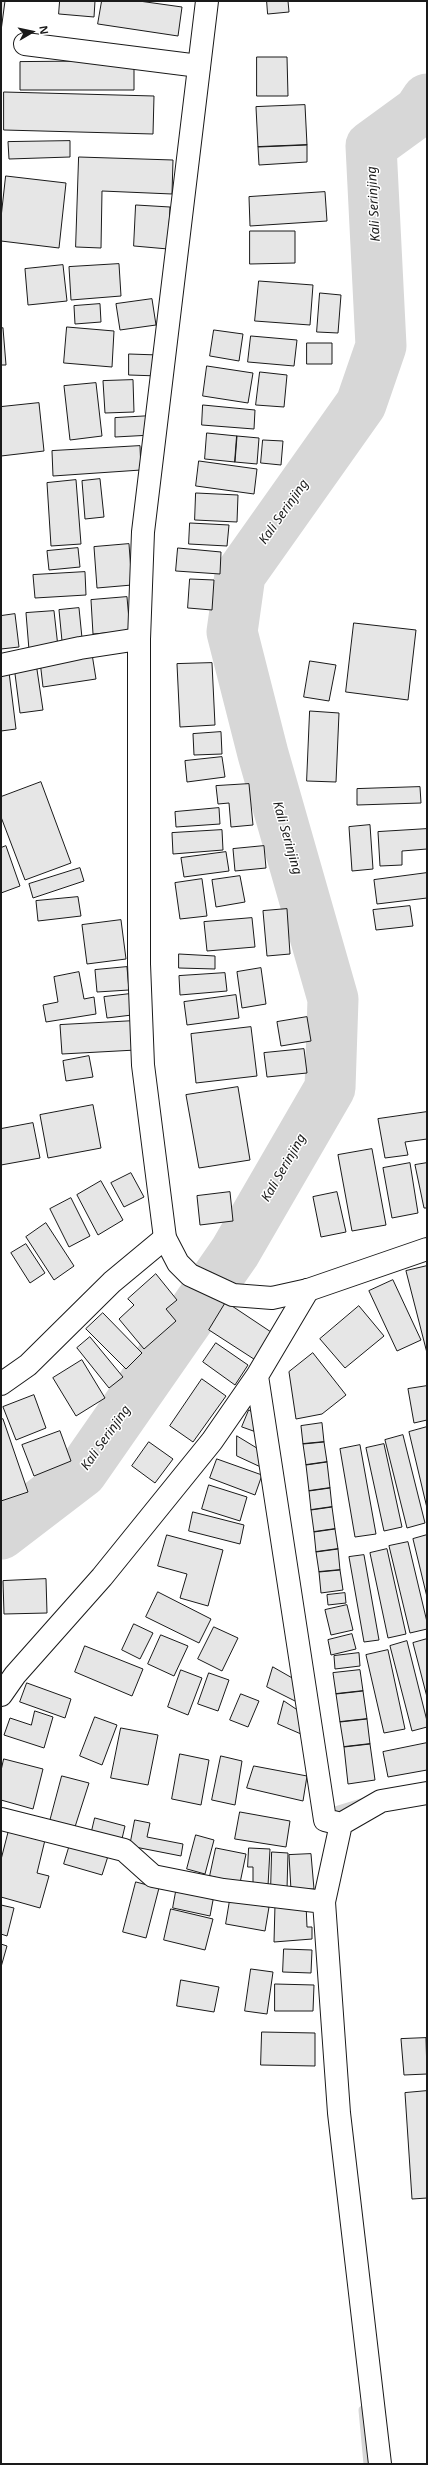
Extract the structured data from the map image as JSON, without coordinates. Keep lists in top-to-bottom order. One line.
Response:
{"water":["Kali Serinjing"],"north":"right"}
